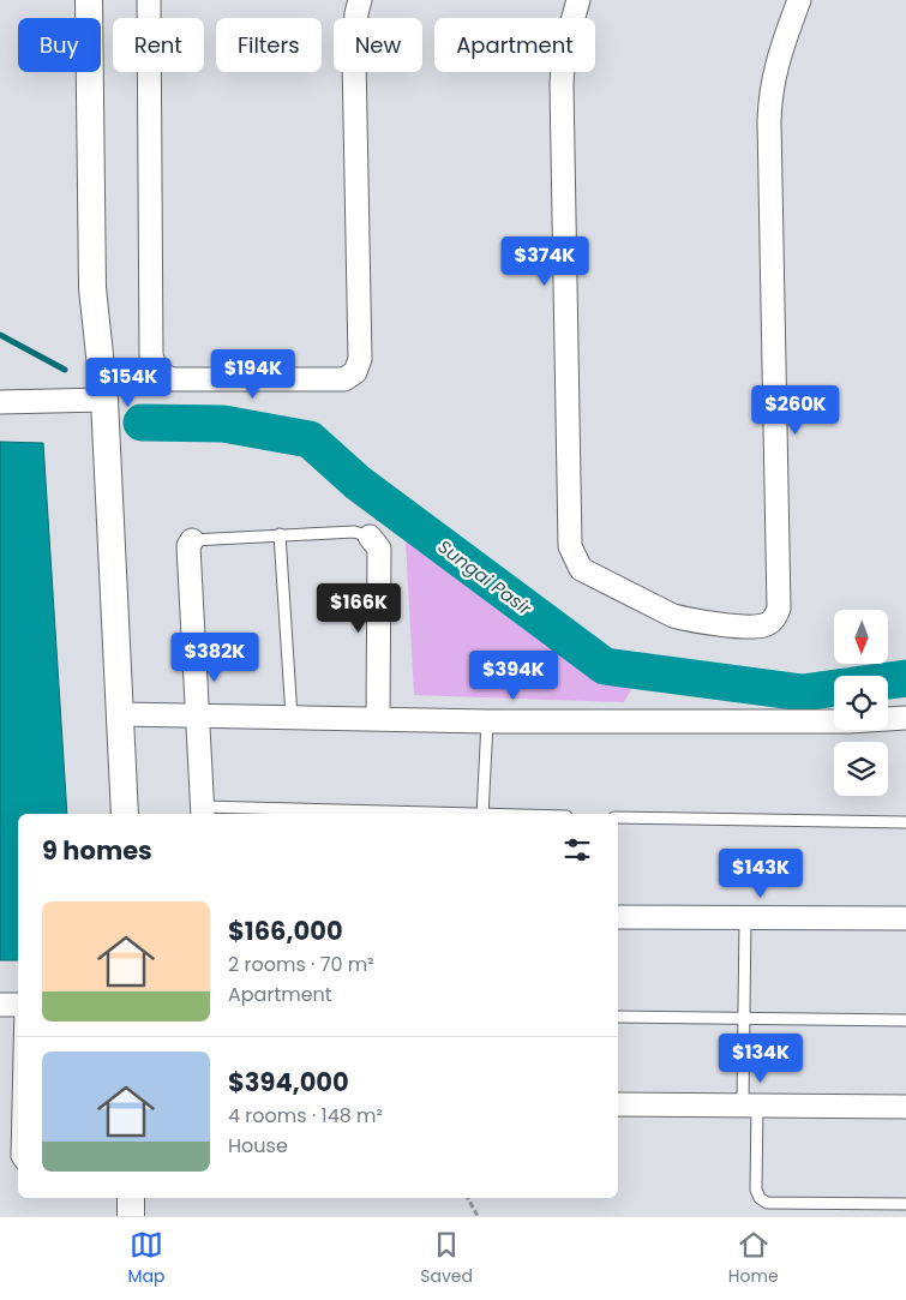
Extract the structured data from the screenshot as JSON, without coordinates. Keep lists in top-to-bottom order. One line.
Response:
{"water":["Sungai Pasir"],"north":"bottom","page":{"chip":["Buy","Rent","Filters","New","Apartment"],"price":["$374K","$194K","$154K","$260K","$166K","$382K","$394K","$143K","$134K"],"heading":"9 homes","list":[{"name":"$166,000","note":"2 rooms · 70 m² · Apartment"},{"name":"$394,000","note":"4 rooms · 148 m² · House"}],"tabs":["Map","Saved","Home"]}}
